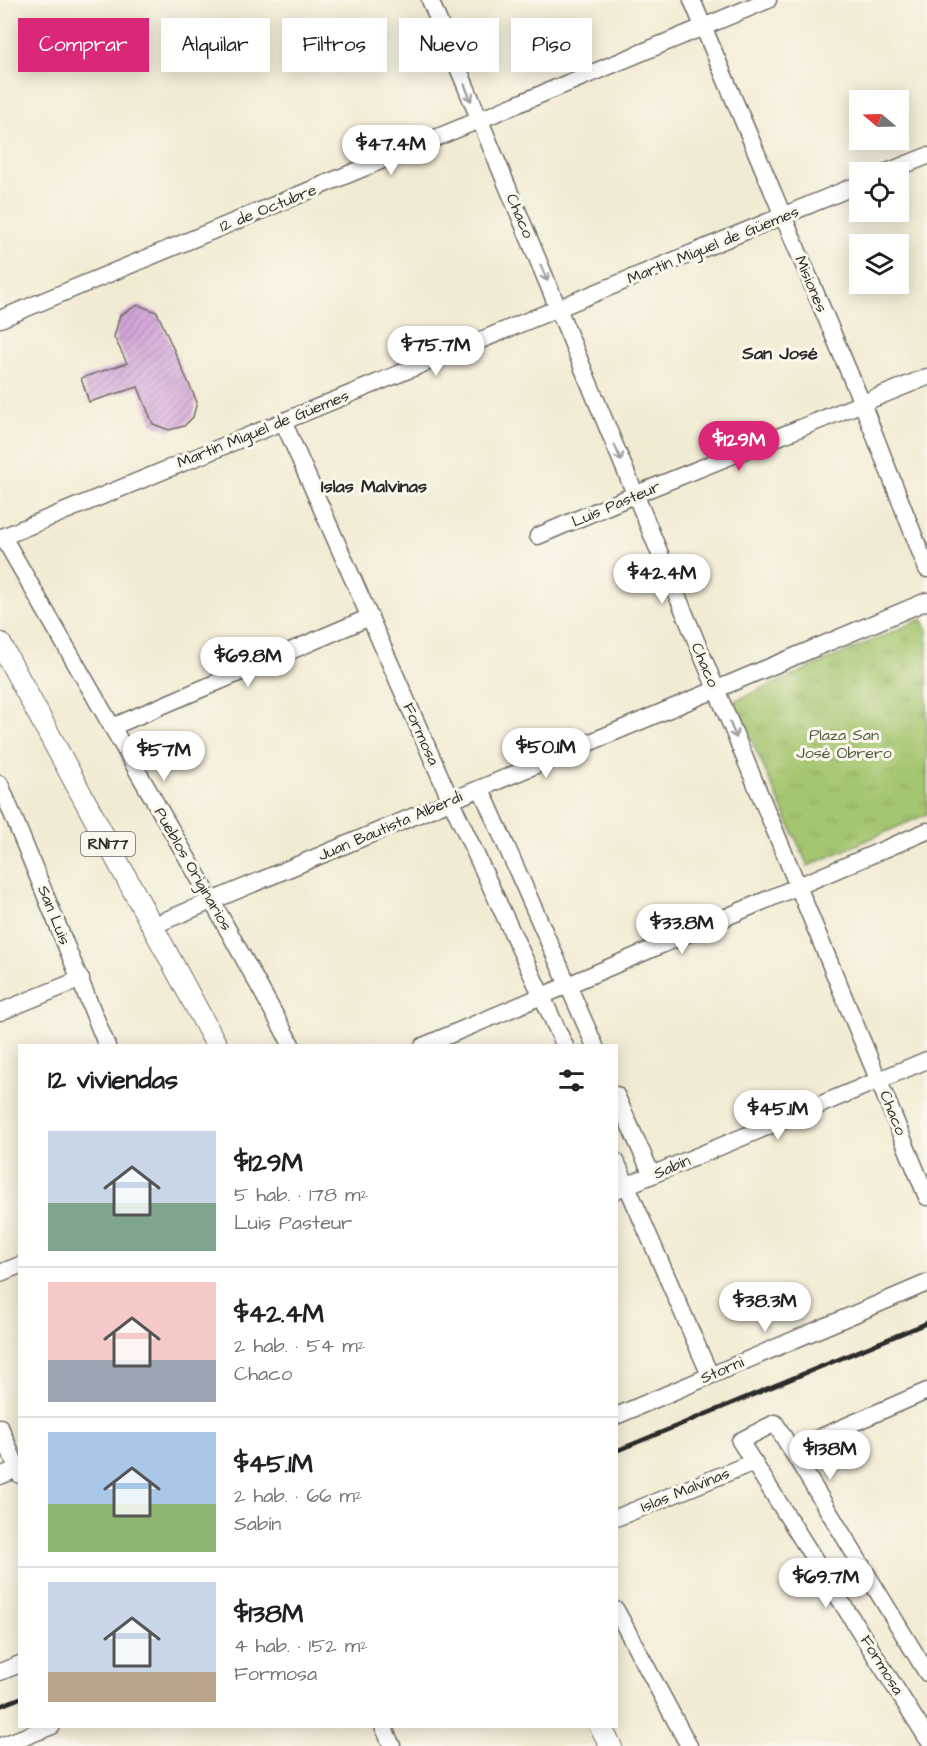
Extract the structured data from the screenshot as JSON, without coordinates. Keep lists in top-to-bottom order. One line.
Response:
{"streets":{"main road":["RN177"],"street":["12 de Octubre","Chaco","Martín Miguel de Güemes","Misiones","Luis Pasteur","Formosa","Juan Bautista Alberdi","Pueblos Originarios","San Luis","Sabín","Storni","Islas Malvinas"]},"crossings":[["12 de Octubre","Chaco"],["12 de Octubre","Misiones"],["Chaco","Martín Miguel de Güemes"],["Chaco","Luis Pasteur"],["Chaco","Juan Bautista Alberdi"],["Chaco","Sabín"],["Martín Miguel de Güemes","Misiones"],["Martín Miguel de Güemes","Formosa"],["Martín Miguel de Güemes","Pueblos Originarios"],["Misiones","Luis Pasteur"],["Formosa","Juan Bautista Alberdi"],["Formosa","Islas Malvinas"],["Juan Bautista Alberdi","RN177"],["Juan Bautista Alberdi","Pueblos Originarios"]],"one_way":["Chaco"],"districts":["San José","Islas Malvinas"],"parks":["Plaza San José Obrero"],"north":"left","page":{"chip":["Comprar","Alquilar","Filtros","Nuevo","Piso"],"price":["$47.4M","$75.7M","$129M","$42.4M","$69.8M","$50.1M","$57M","$33.8M","$45.1M","$38.3M","$138M","$69.7M"],"heading":"12 viviendas","list":[{"name":"$129M","note":"5 hab. · 178 m² · Luis Pasteur"},{"name":"$42.4M","note":"2 hab. · 54 m² · Chaco"},{"name":"$45.1M","note":"2 hab. · 66 m² · Sabín"},{"name":"$138M","note":"4 hab. · 152 m² · Formosa"}]}}
